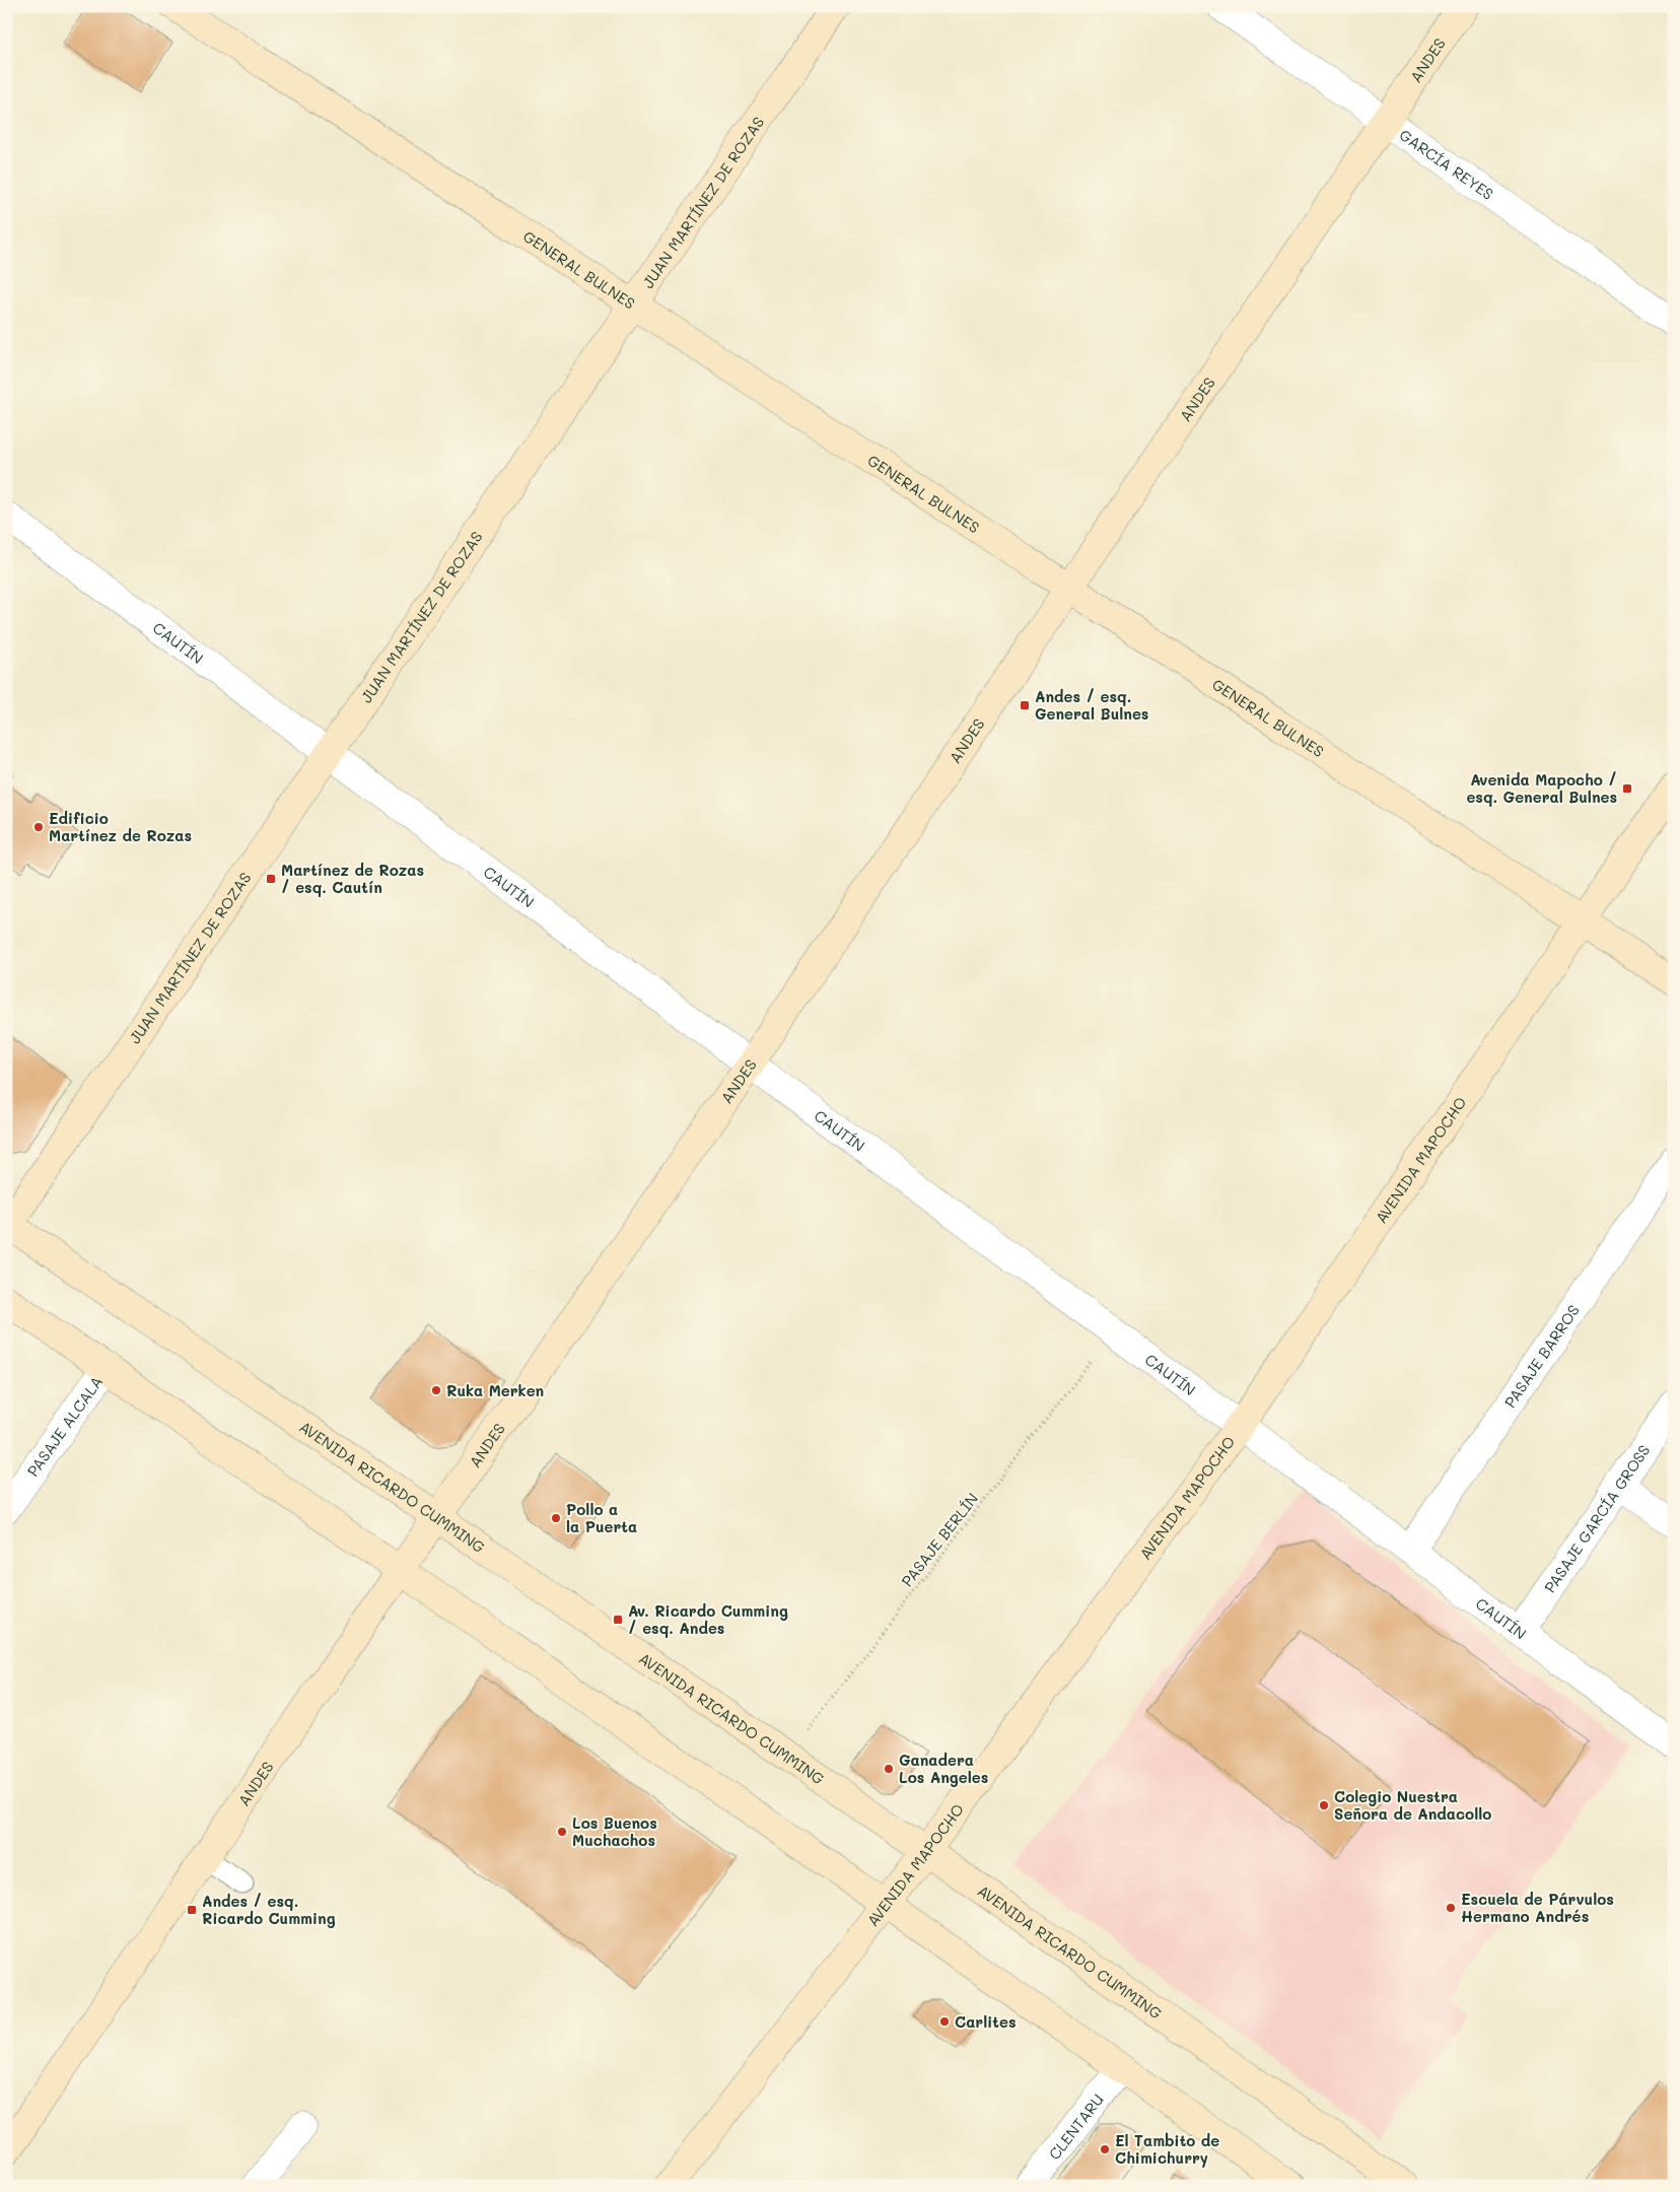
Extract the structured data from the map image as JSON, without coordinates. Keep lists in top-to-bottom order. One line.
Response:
{"streets":{"street":["ANDES","GARCÍA REYES","JUAN MARTÍNEZ DE ROZAS","GENERAL BULNES","CAUTÍN","AVENIDA MAPOCHO","PASAJE BARROS","PASAJE ALCALA","AVENIDA RICARDO CUMMING","PASAJE GARCÍA GROSS","CLENTARU"],"path":["PASAJE BERLÍN"]},"crossings":[["ANDES","GARCÍA REYES"],["ANDES","GENERAL BULNES"],["ANDES","CAUTÍN"],["ANDES","AVENIDA RICARDO CUMMING"],["JUAN MARTÍNEZ DE ROZAS","GENERAL BULNES"],["JUAN MARTÍNEZ DE ROZAS","CAUTÍN"],["JUAN MARTÍNEZ DE ROZAS","AVENIDA RICARDO CUMMING"],["GENERAL BULNES","AVENIDA MAPOCHO"],["CAUTÍN","AVENIDA MAPOCHO"],["CAUTÍN","PASAJE BARROS"],["CAUTÍN","PASAJE GARCÍA GROSS"],["AVENIDA MAPOCHO","AVENIDA RICARDO CUMMING"]],"places":{"transit":["Andes / esq. General Bulnes","Avenida Mapocho / esq. General Bulnes","Martínez de Rozas / esq. Cautín","Av. Ricardo Cumming / esq. Andes","Andes / esq. Ricardo Cumming"],"other":["Edificio Martínez de Rozas","Ruka Merken","Pollo a la Puerta","Ganadera Los Angeles","Colegio Nuestra Señora de Andacollo","Los Buenos Muchachos","Escuela de Párvulos Hermano Andrés","Carlites","El Tambito de Chimichurry"]}}
